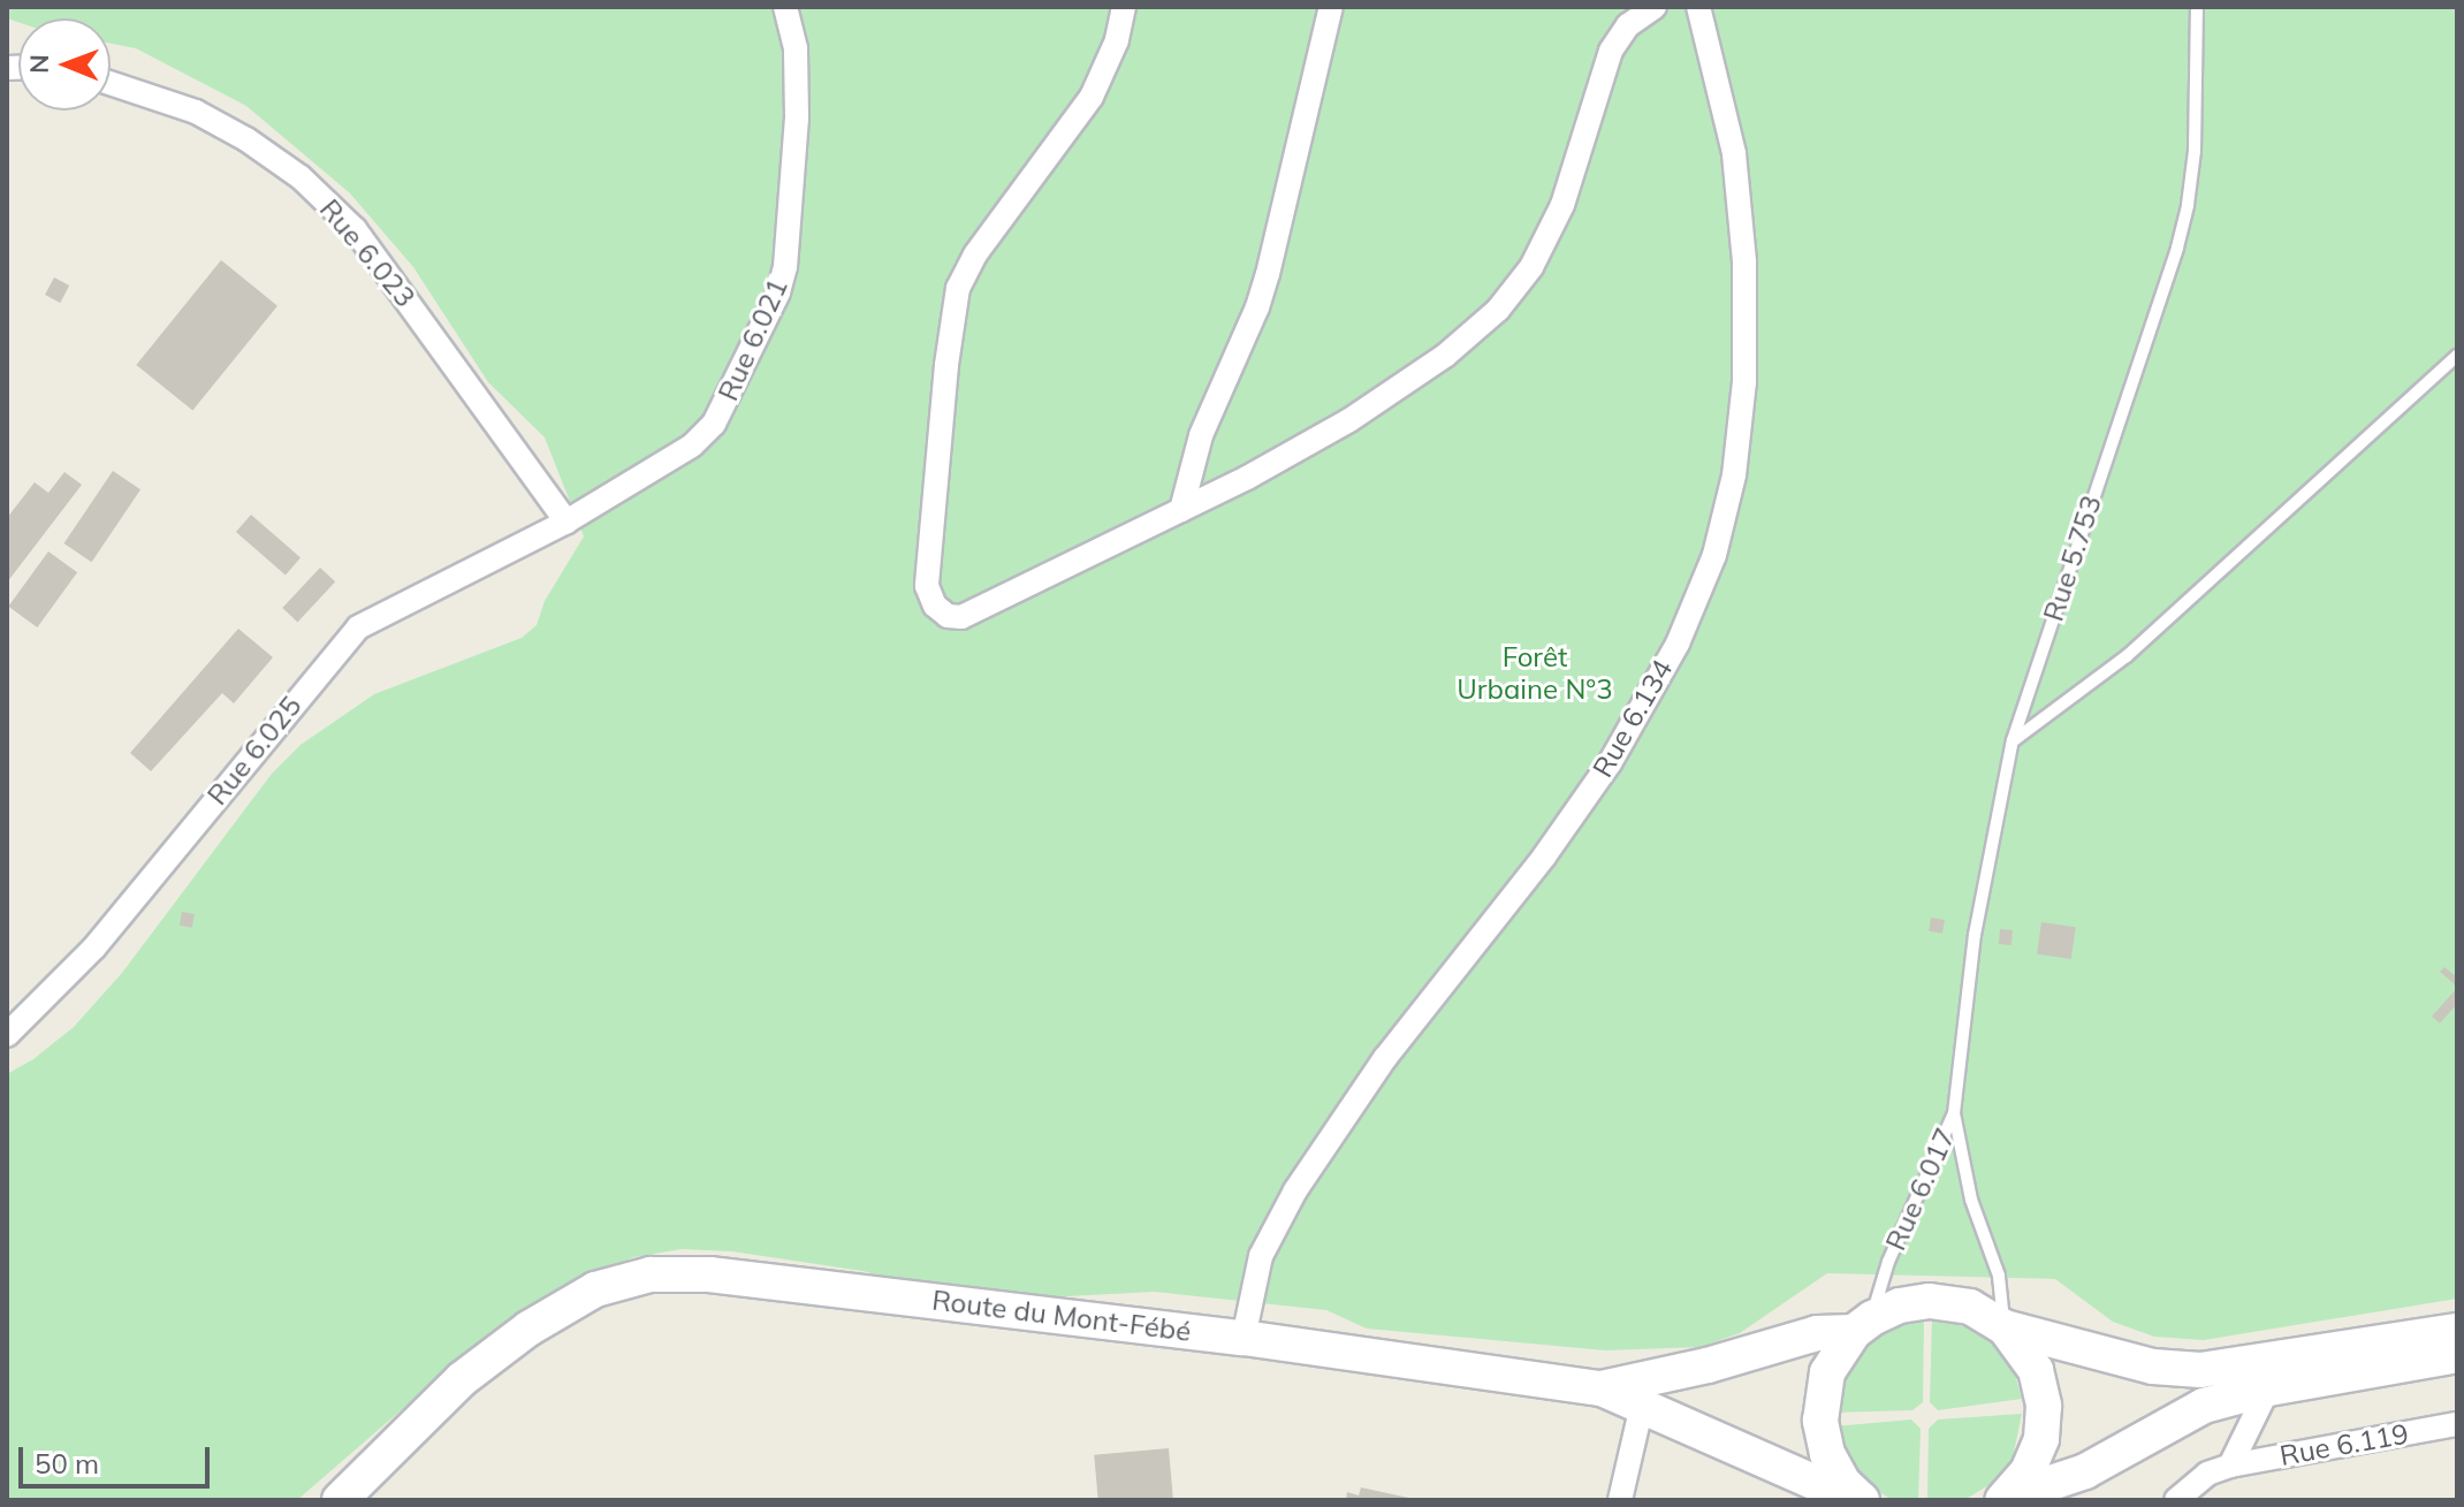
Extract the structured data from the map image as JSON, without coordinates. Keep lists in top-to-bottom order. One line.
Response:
{"streets":{"street":["Rue 6.023","Rue 6.021","Rue 6.134","Rue 6.025","Rue 6.017","Route du Mont-Fébé","Rue 6.119"],"lane":["Rue 5.753"]},"crossings":[["Rue 6.023","Rue 6.021"],["Rue 6.023","Rue 6.025"],["Rue 6.021","Rue 6.025"],["Rue 5.753","Rue 6.017"],["Rue 6.134","Route du Mont-Fébé"],["Rue 6.017","Route du Mont-Fébé"]],"parks":["Forêt Urbaine N°3"],"scale_bar":"50 m","north":"left"}
